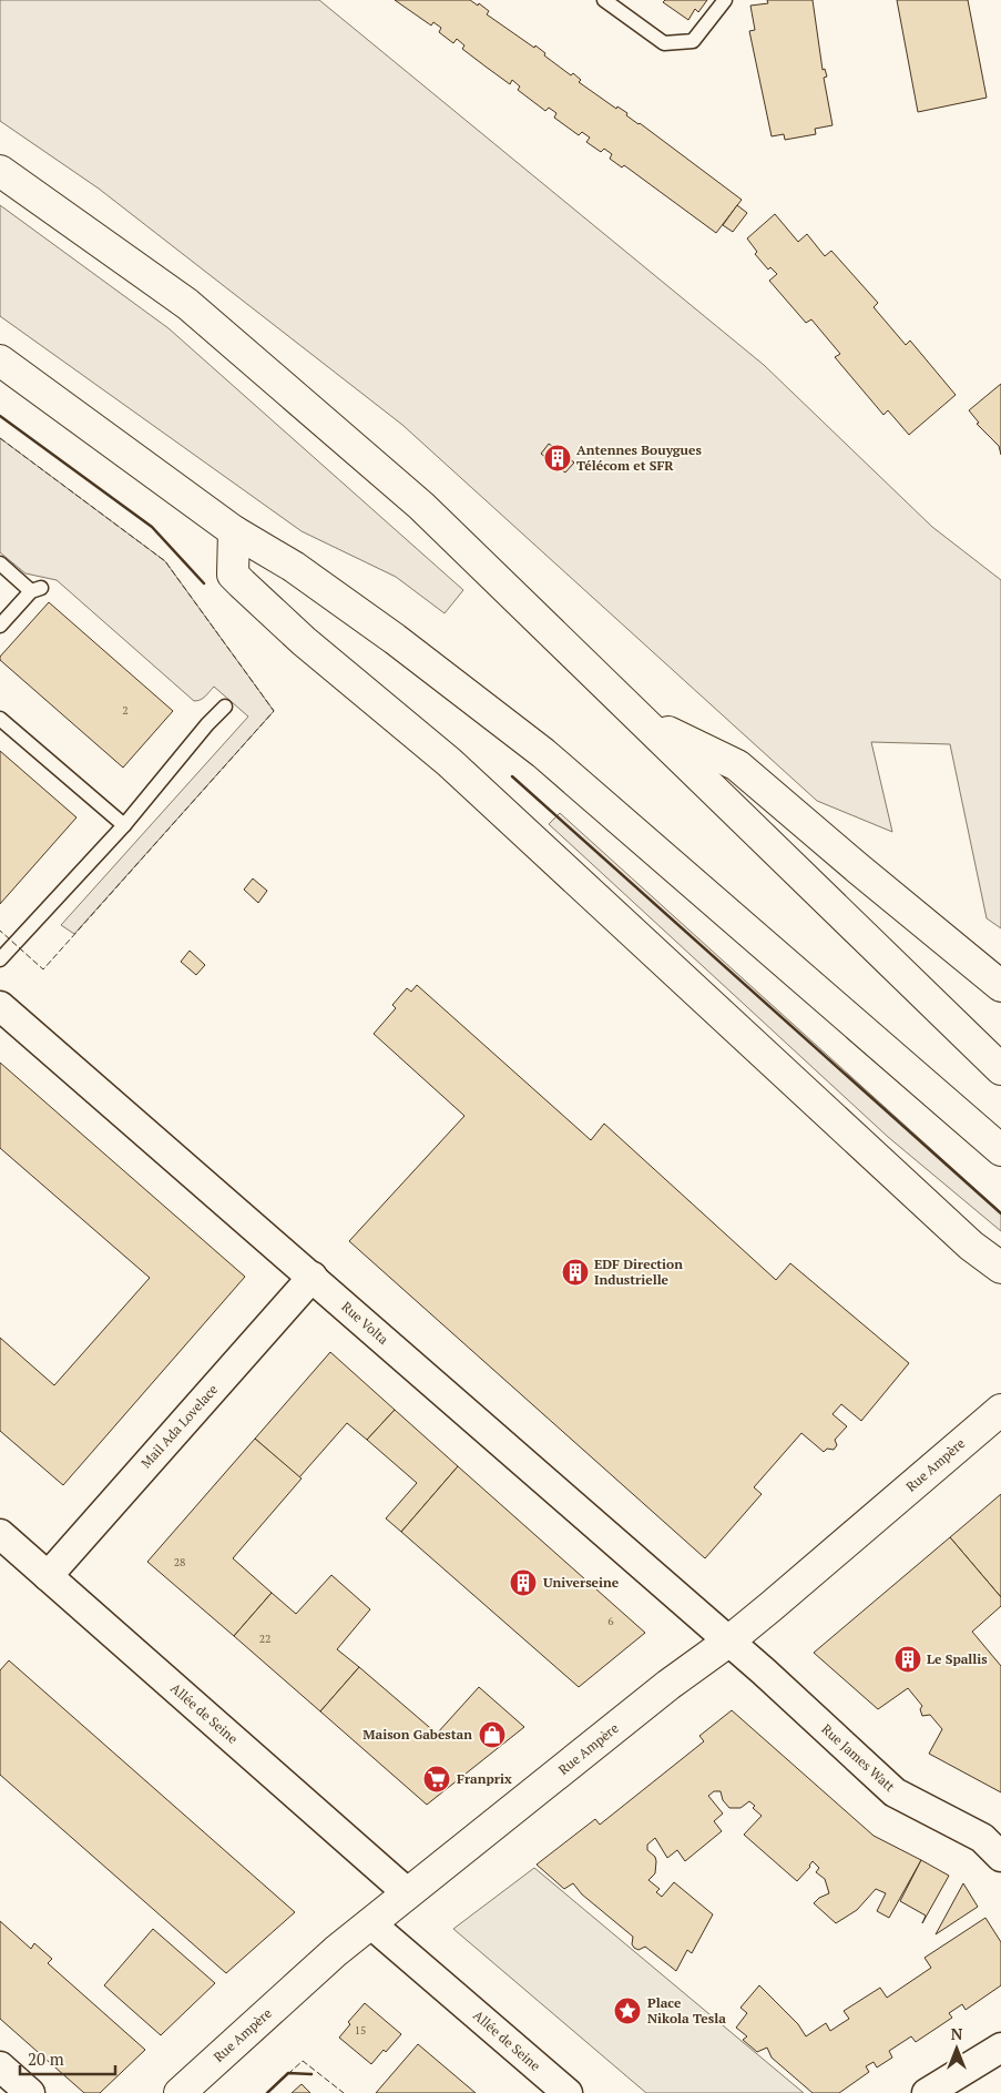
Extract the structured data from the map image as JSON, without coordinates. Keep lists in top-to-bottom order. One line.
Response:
{"streets":{"main road":["Rue Ampère"],"street":["Rue Volta","Mail Ada Lovelace","Allée de Seine","Rue James Watt"]},"crossings":[["Rue Volta","Mail Ada Lovelace"],["Rue Volta","Rue Ampère"],["Rue Volta","Rue James Watt"],["Mail Ada Lovelace","Allée de Seine"],["Rue Ampère","Allée de Seine"],["Rue Ampère","Rue James Watt"]],"places":{"building":["Antennes Bouygues Télécom et SFR","EDF Direction Industrielle","Universeine","Le Spallis"],"shop":["Maison Gabestan"],"supermarket":["Franprix"],"place":["Place Nikola Tesla"]},"house_numbers":["2","28","6","22","15"],"scale_bar":"20 m","north":"top"}
